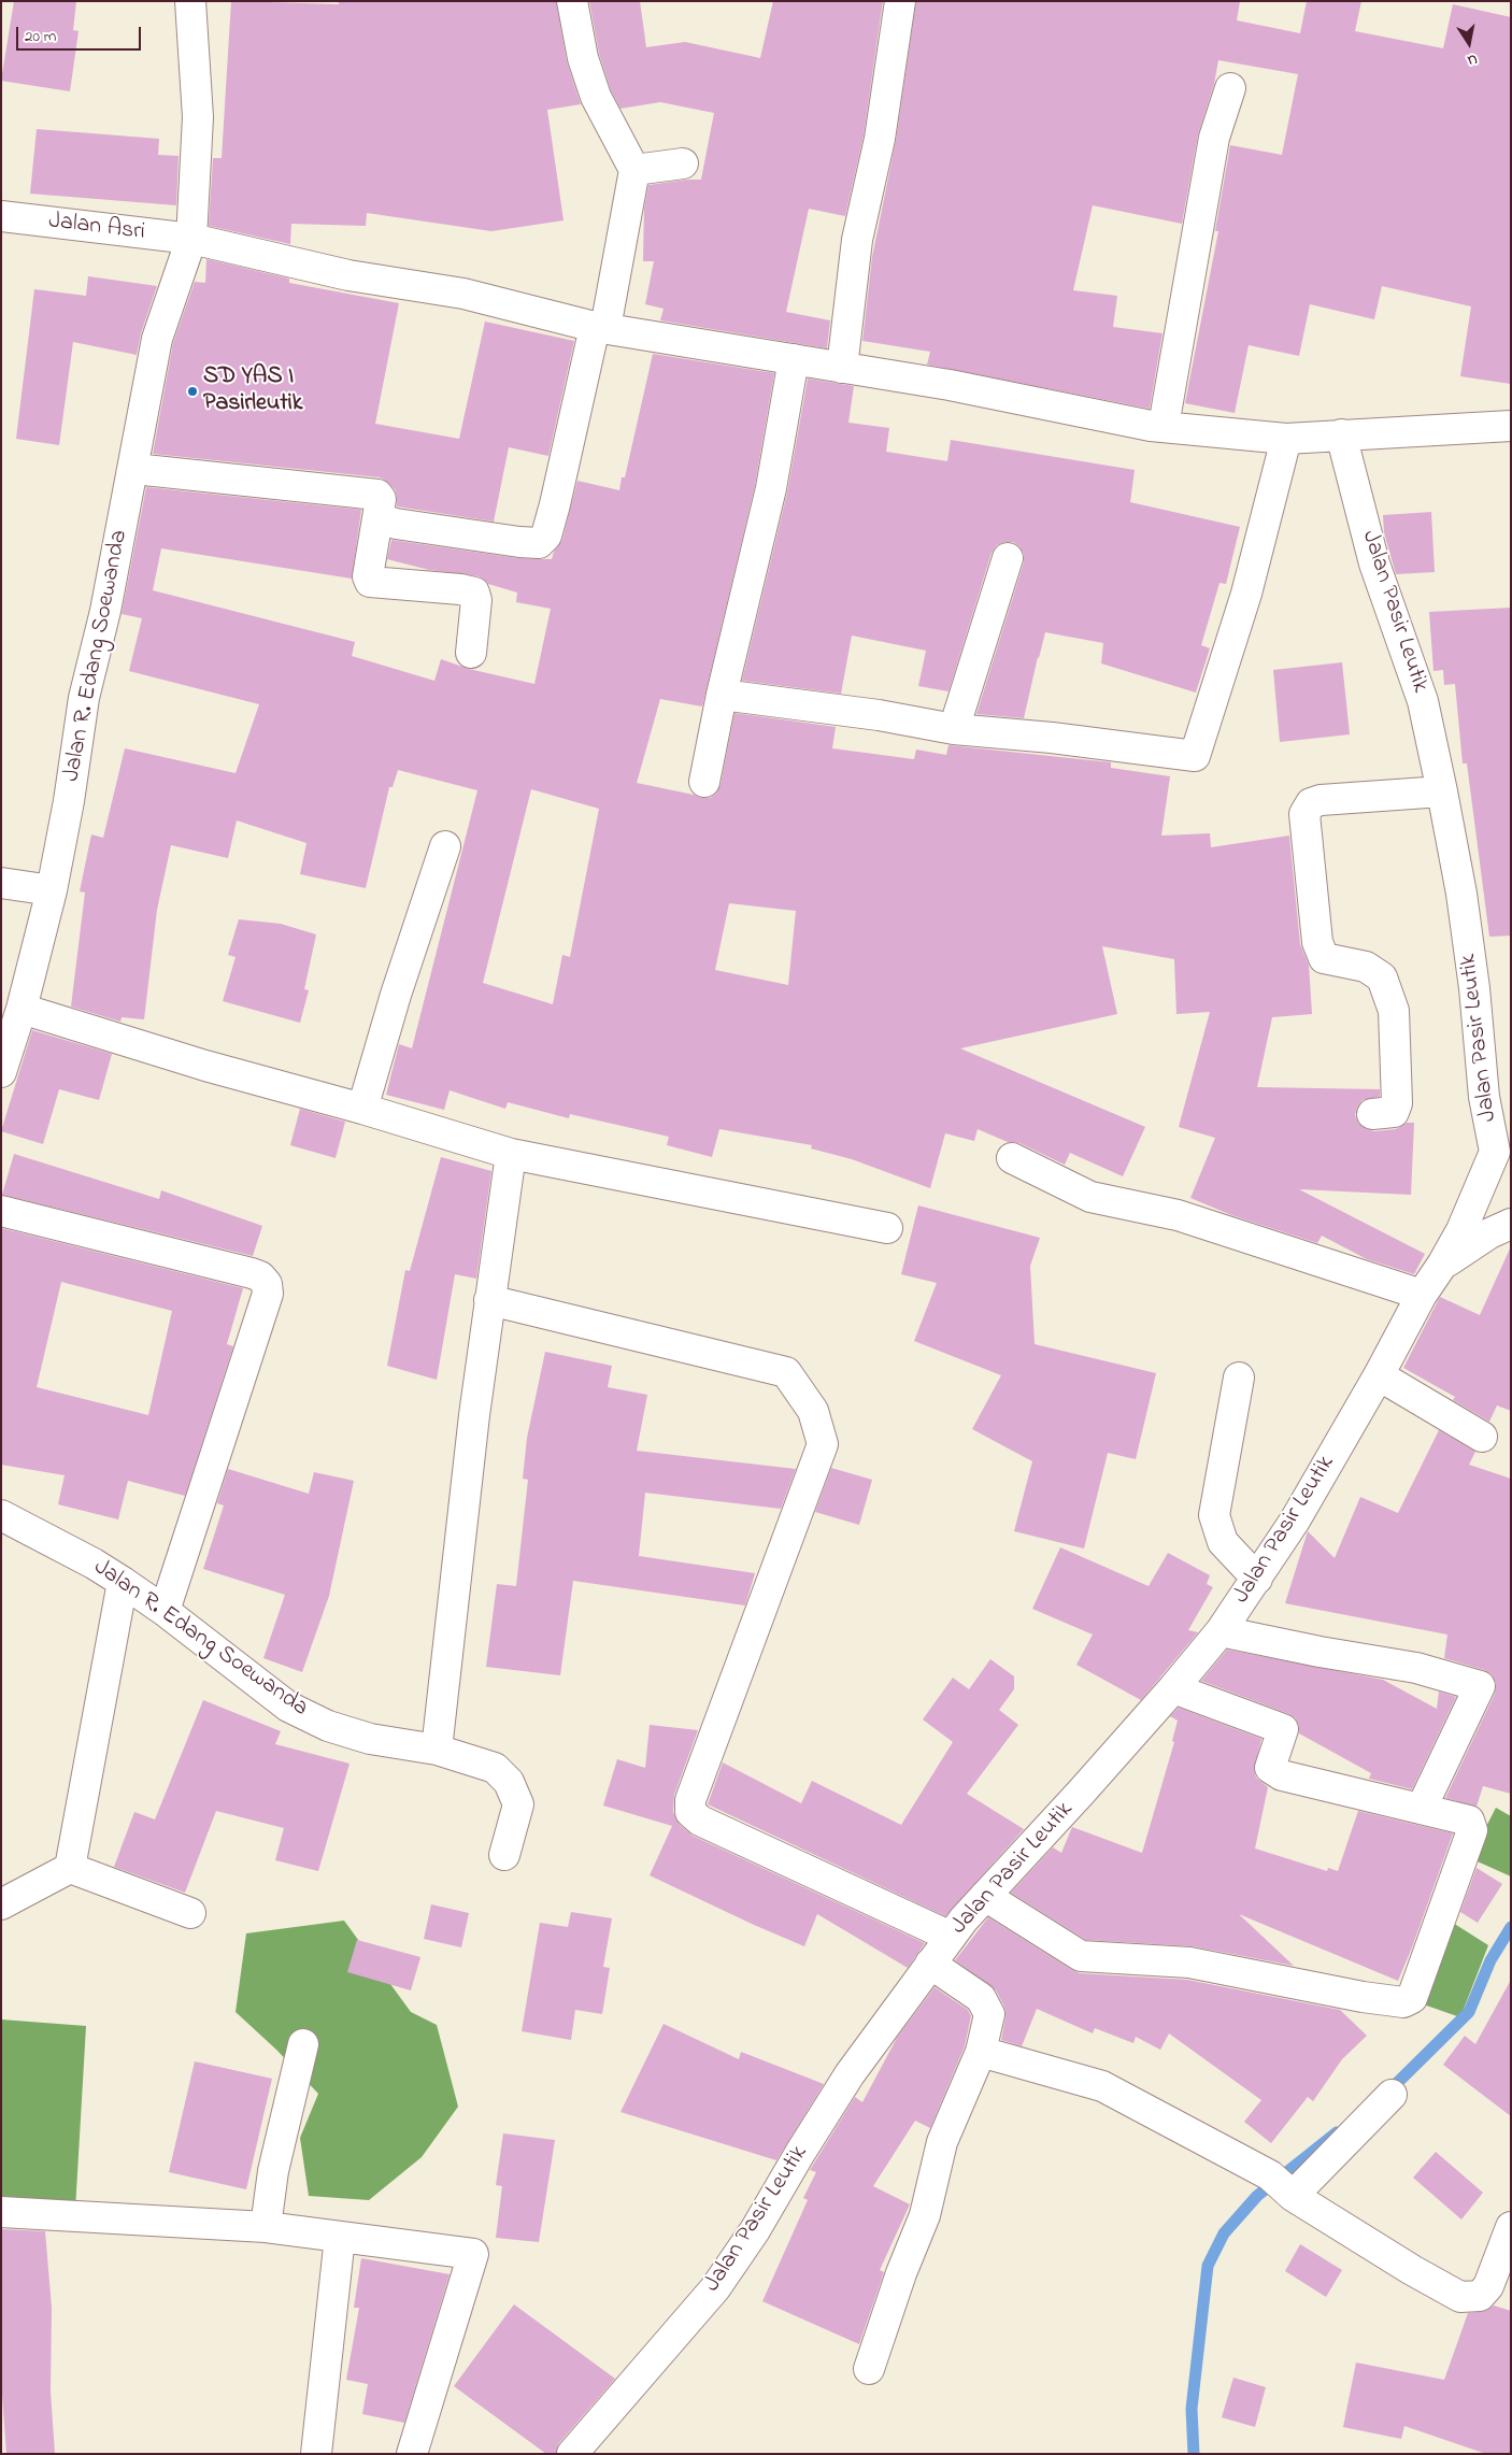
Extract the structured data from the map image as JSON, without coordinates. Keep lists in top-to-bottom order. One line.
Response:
{"streets":{"street":["Jalan Asri","Jalan Pasir Leutik","Jalan R. Edang Soewanda"]},"crossings":[["Jalan Asri","Jalan Pasir Leutik"],["Jalan Asri","Jalan R. Edang Soewanda"]],"places":["SD YAS I Pasirleutik"],"scale_bar":"20 m","north":"bottom"}
